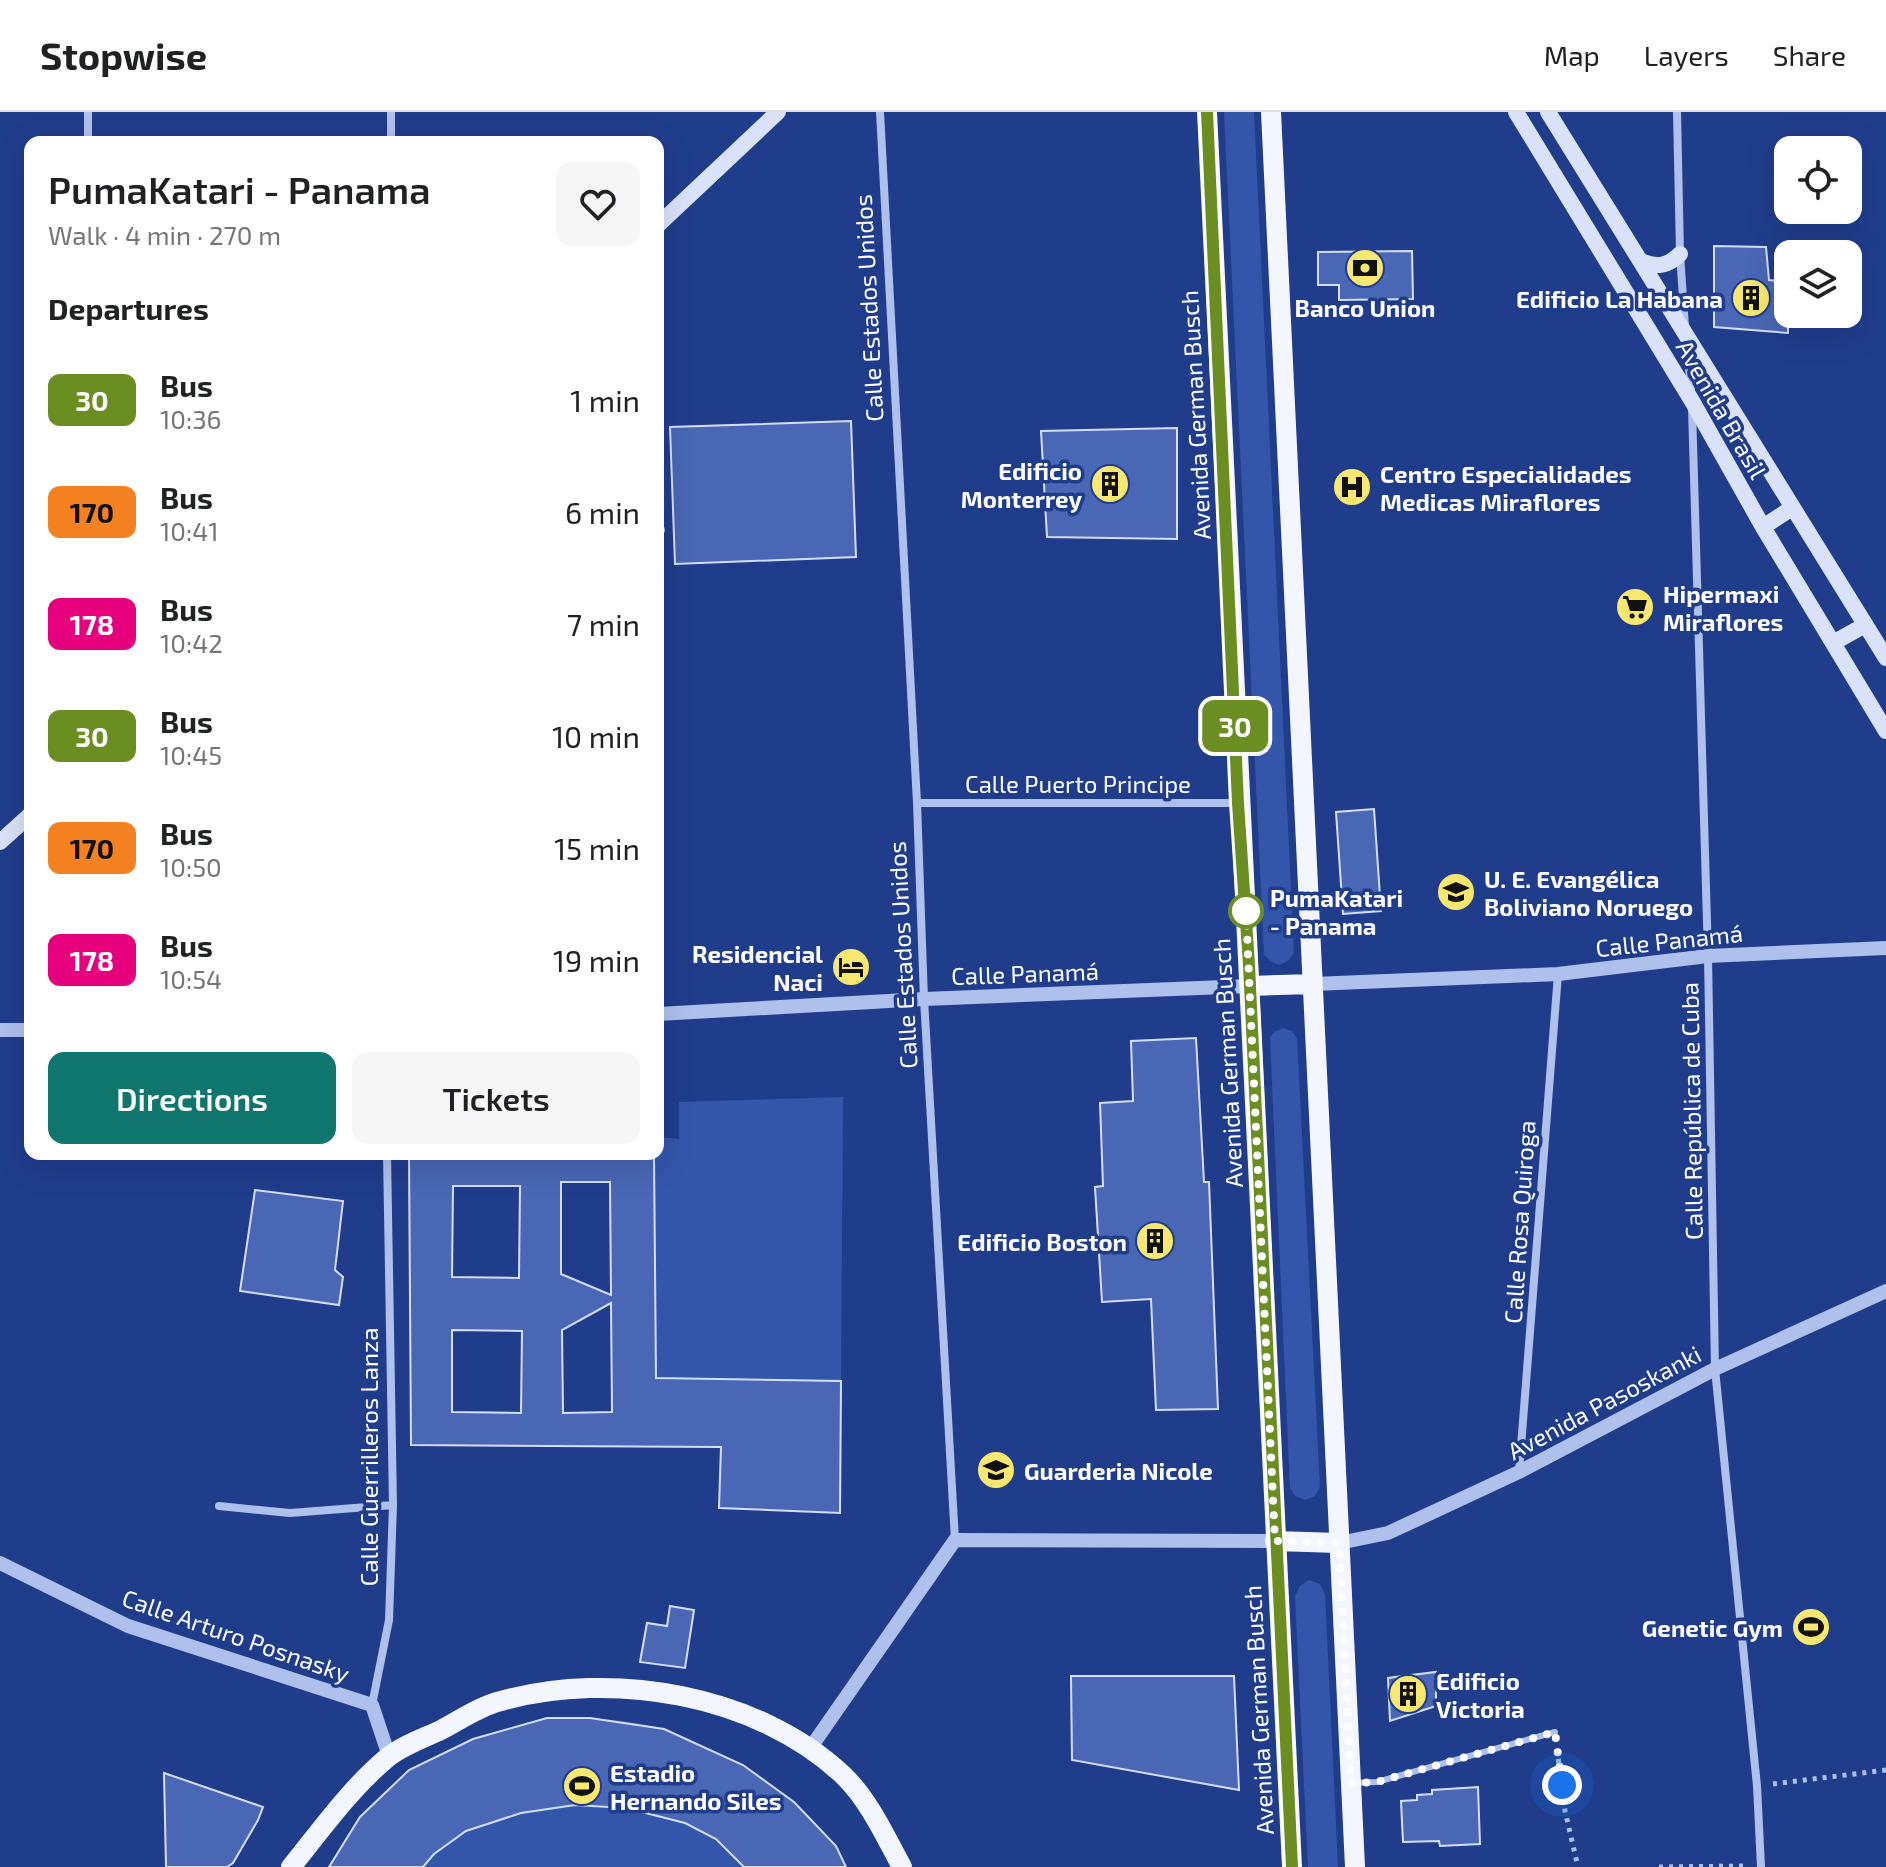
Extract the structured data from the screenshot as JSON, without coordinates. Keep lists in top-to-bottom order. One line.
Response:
{"streets":{"main road":["Avenida Brasil","Avenida German Busch"],"street":["Calle Estados Unidos","Calle Puerto Principe","Calle Panamá","Calle República de Cuba","Calle Rosa Quiroga","Avenida Pasoskanki","Calle Guerrilleros Lanza","Calle Arturo Posnasky"]},"crossings":[["Calle Estados Unidos","Calle Puerto Principe"],["Calle Estados Unidos","Calle Panamá"],["Avenida Brasil","Calle República de Cuba"],["Avenida German Busch","Calle Puerto Principe"],["Avenida German Busch","Calle Panamá"],["Calle Panamá","Calle República de Cuba"],["Calle Panamá","Calle Rosa Quiroga"],["Calle República de Cuba","Avenida Pasoskanki"],["Calle Rosa Quiroga","Avenida Pasoskanki"],["Calle Guerrilleros Lanza","Calle Arturo Posnasky"]],"places":{"bank":["Banco Union"],"building":["Edificio La Habana","Edificio Monterrey","Edificio Boston","Edificio Victoria"],"hospital":["Centro Especialidades Medicas Miraflores"],"supermarket":["Hipermaxi Miraflores"],"school or university":["U. E. Evangélica Boliviano Noruego","Guarderia Nicole"],"other":["PumaKatari - Panama"],"hotel":["Residencial Naci"],"sports":["Genetic Gym","Estadio Hernando Siles"]},"lines":["bus line 30"],"page":{"header":"Stopwise","nav":["Map","Layers","Share"],"on_map":"30","heading":[["PumaKatari - Panama","Walk · 4 min · 270 m"],"Departures"],"list":[{"mark":"30","name":"Bus","note":"10:36","value":"1 min"},{"mark":"170","name":"Bus","note":"10:41","value":"6 min"},{"mark":"178","name":"Bus","note":"10:42","value":"7 min"},{"mark":"30","name":"Bus","note":"10:45","value":"10 min"},{"mark":"170","name":"Bus","note":"10:50","value":"15 min"},{"mark":"178","name":"Bus","note":"10:54","value":"19 min"}],"buttons":["Directions","Tickets"]}}
